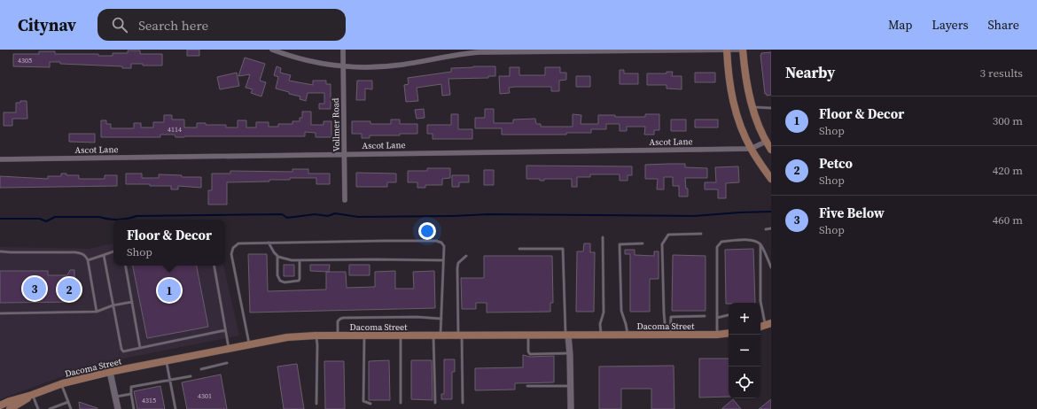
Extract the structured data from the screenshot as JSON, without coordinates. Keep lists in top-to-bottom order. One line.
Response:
{"streets":{"main road":["Dacoma Street"],"street":["Vollmer Road","Ascot Lane"]},"crossings":[["Vollmer Road","Ascot Lane"]],"house_numbers":["4305","4114","4301","4315"],"page":{"header":"Citynav","search":"Search here","nav":["Map","Layers","Share"],"heading":["Nearby","3 results"],"list":[{"mark":"1","name":"Floor & Decor","note":"Shop","value":"300 m"},{"mark":"2","name":"Petco","note":"Shop","value":"420 m"},{"mark":"3","name":"Five Below","note":"Shop","value":"460 m"}],"popup":["Floor & Decor","Shop"],"pins":["3","2","1"],"map_buttons":["+","−"]}}
